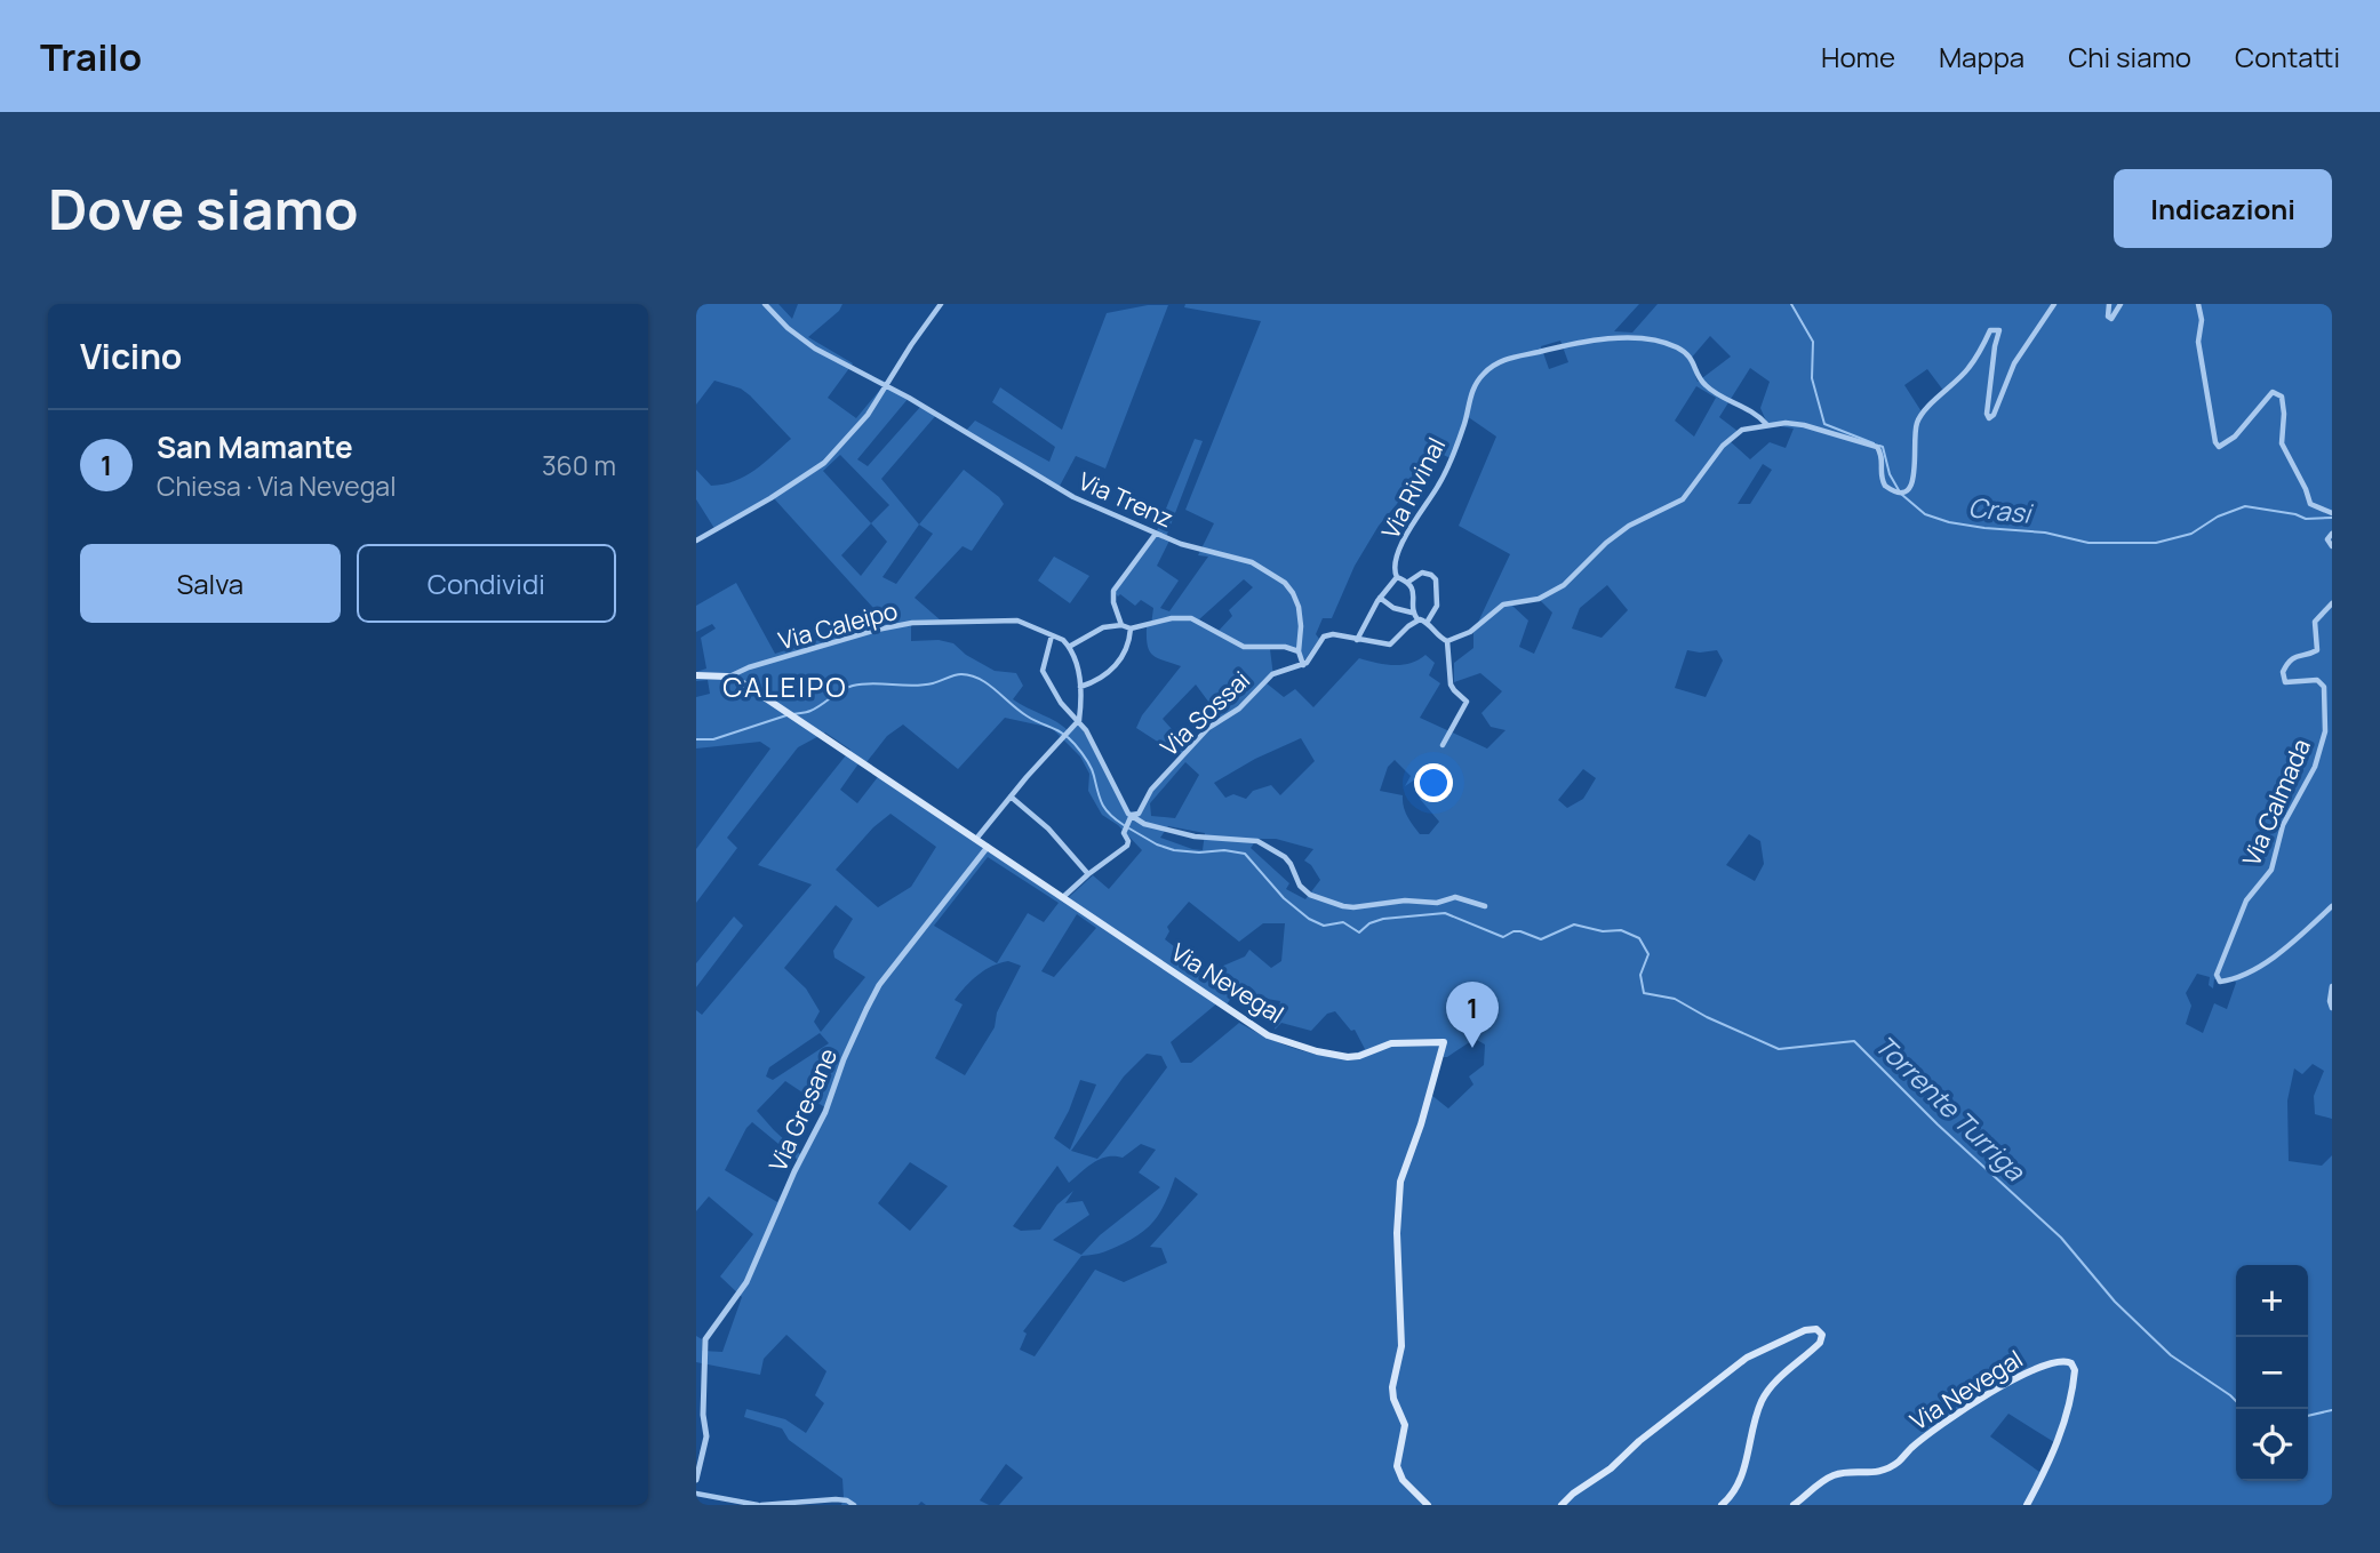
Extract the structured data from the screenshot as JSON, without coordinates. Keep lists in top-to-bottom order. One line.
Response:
{"streets":{"main road":["Via Nevegal"],"street":["Via Rivinal","Via Trenz","Via Caleipo","Via Sossai","Via Calmada","Via Gresane"]},"crossings":[["Via Rivinal","Via Sossai"],["Via Trenz","Via Sossai"],["Via Caleipo","Via Nevegal"],["Via Nevegal","Via Gresane"]],"districts":["CALEIPO"],"water":["Crasi","Torrente Turriga"],"page":{"header":"Trailo","nav":["Home","Mappa","Chi siamo","Contatti"],"buttons":["Indicazioni",["Salva","Condividi"]],"title":"Dove siamo","heading":"Vicino","list":[{"mark":"1","name":"San Mamante","note":"Chiesa · Via Nevegal","value":"360 m"}],"pins":"1","map_buttons":["+","−"]}}
